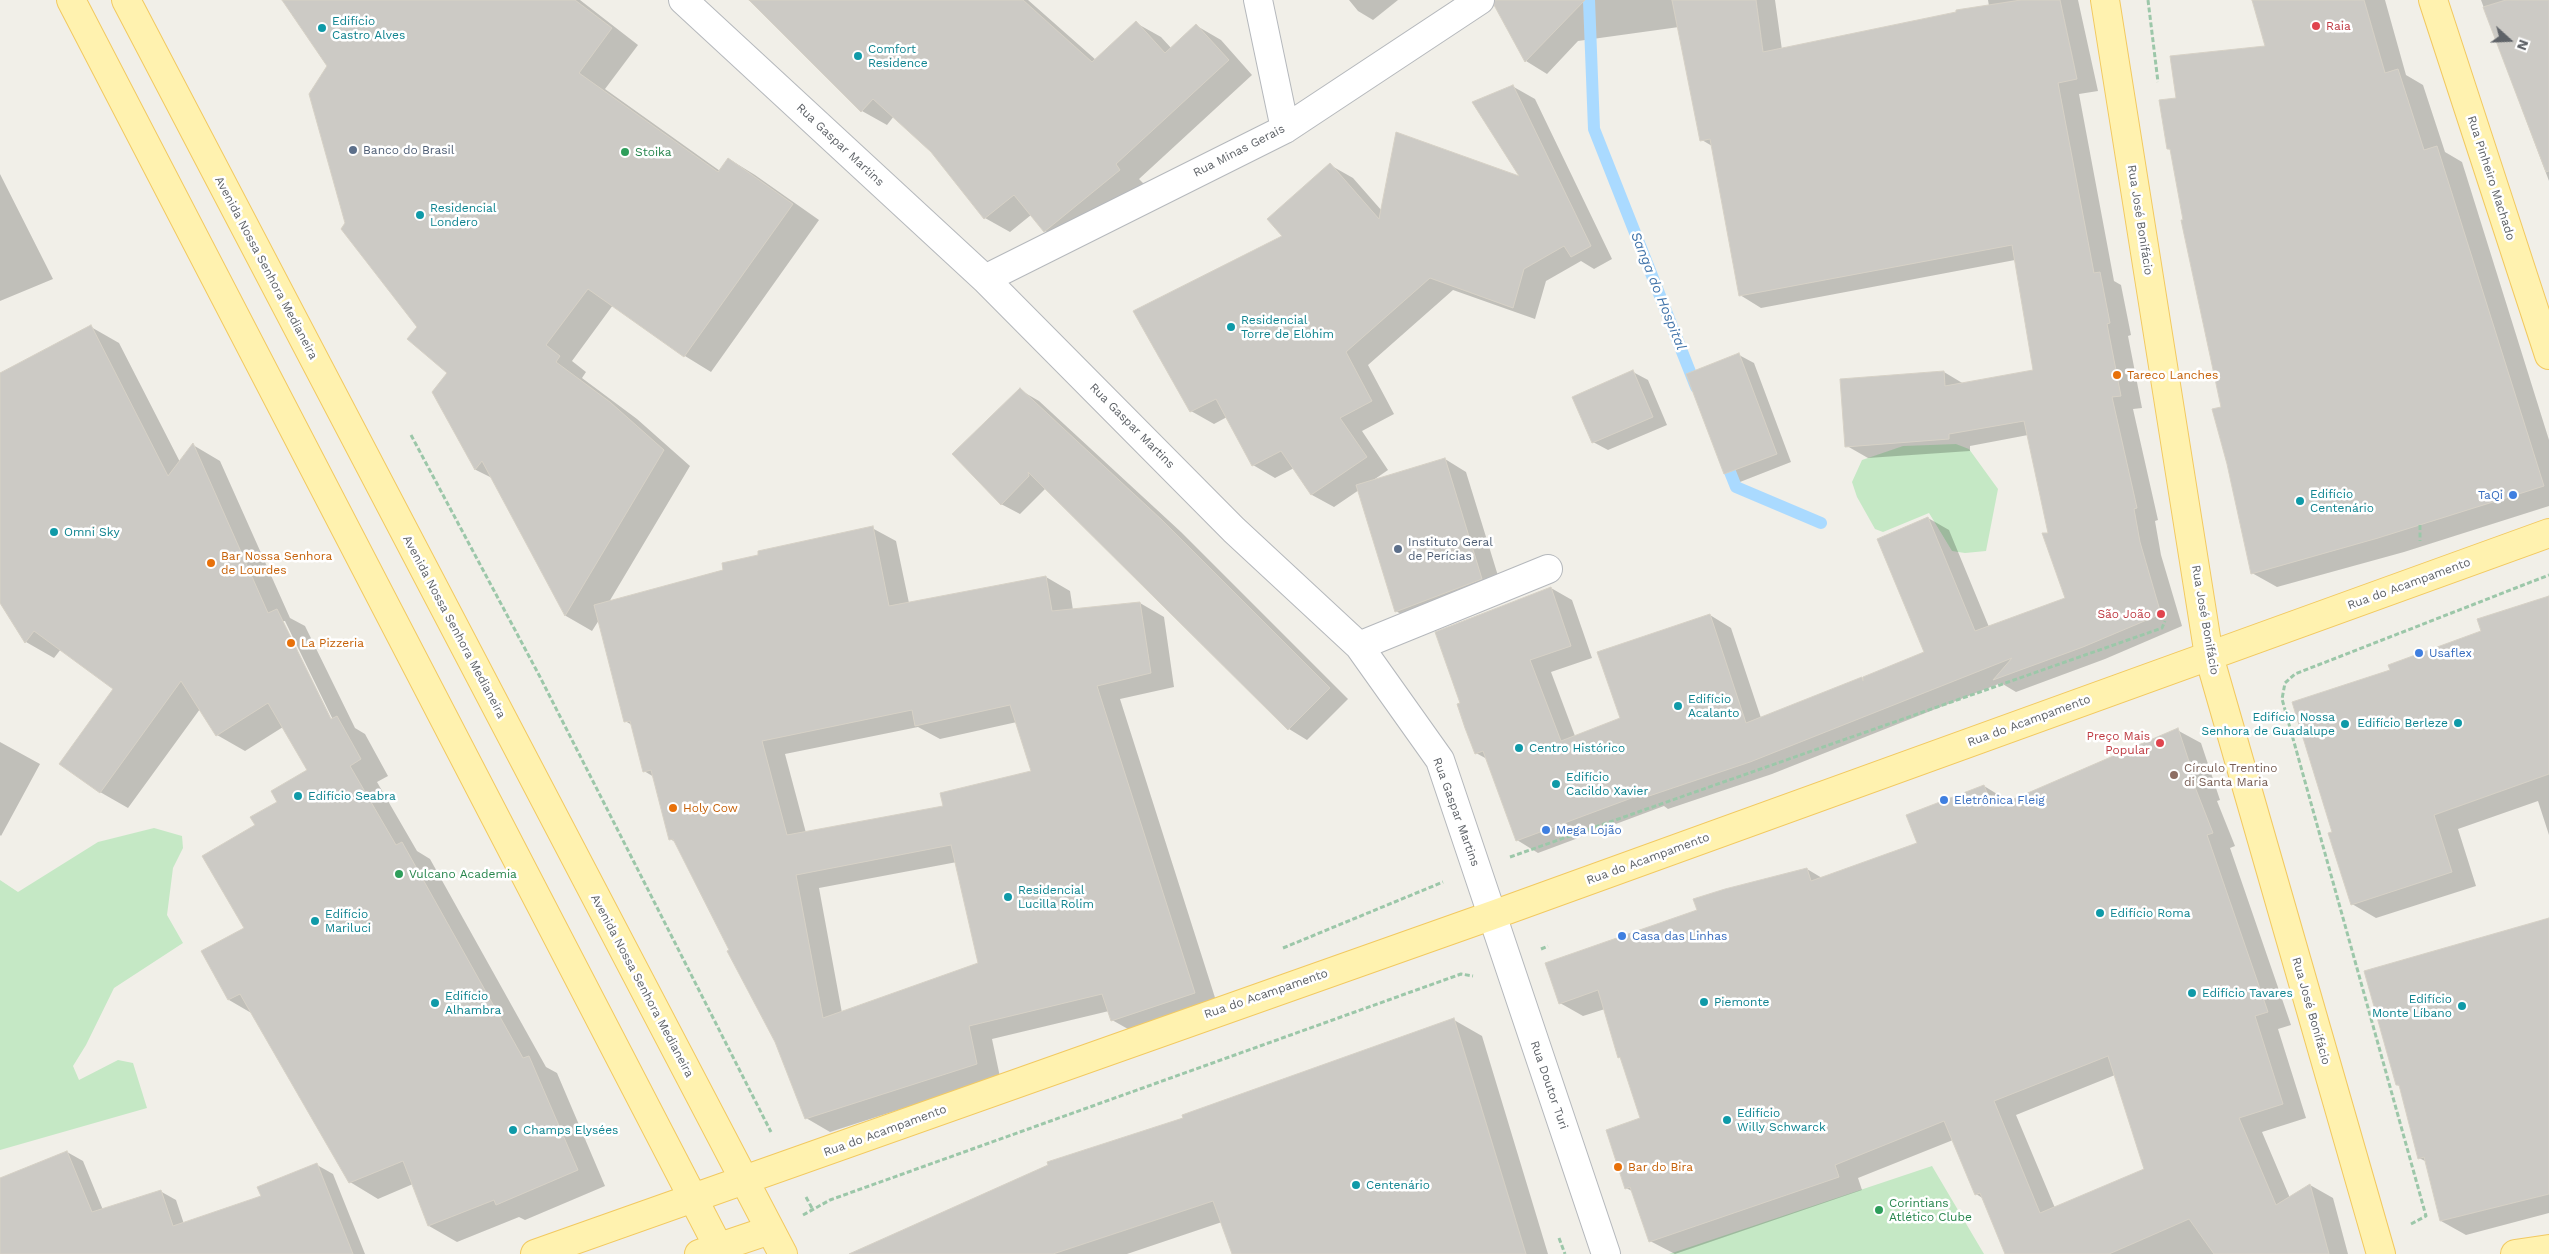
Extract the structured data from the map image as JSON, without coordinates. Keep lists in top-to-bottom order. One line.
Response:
{"streets":{"main road":["Rua Pinheiro Machado","Rua José Bonifácio","Avenida Nossa Senhora Medianeira","Rua do Acampamento"],"street":["Rua Gaspar Martins","Rua Minas Gerais","Rua Doutor Turi"]},"crossings":[["Rua Gaspar Martins","Rua Minas Gerais"],["Rua Gaspar Martins","Rua do Acampamento"],["Rua Gaspar Martins","Rua Doutor Turi"],["Rua José Bonifácio","Rua do Acampamento"],["Avenida Nossa Senhora Medianeira","Rua do Acampamento"],["Rua do Acampamento","Rua Doutor Turi"]],"water":["Sanga do Hospital"],"places":["Raia","Edifício Castro Alves","Comfort Residence","Banco do Brasil","Stoika","Residencial Londero","Residencial Torre de Elohim","Tareco Lanches","TaQi","Edifício Centenário","Omni Sky","Instituto Geral de Perícias","Bar Nossa Senhora de Lourdes","São João","La Pizzeria","Usaflex","Edifício Acalanto","Edifício Berleze","Edifício Nossa Senhora de Guadalupe","Preço Mais Popular","Centro Histórico","Círculo Trentino di Santa Maria","Edifício Cacildo Xavier","Edifício Seabra","Eletrônica Fleig","Holy Cow","Mega Lojão","Vulcano Academia","Residencial Lucilla Rolim","Edifício Roma","Edifício Mariluci","Casa das Linhas","Edifício Tavares","Piemonte","Edifício Alhambra","Edifício Monte Líbano","Edifício Willy Schwarck","Champs Elysées","Bar do Bira","Centenário","Corintians Atlético Clube"],"north":"right"}
